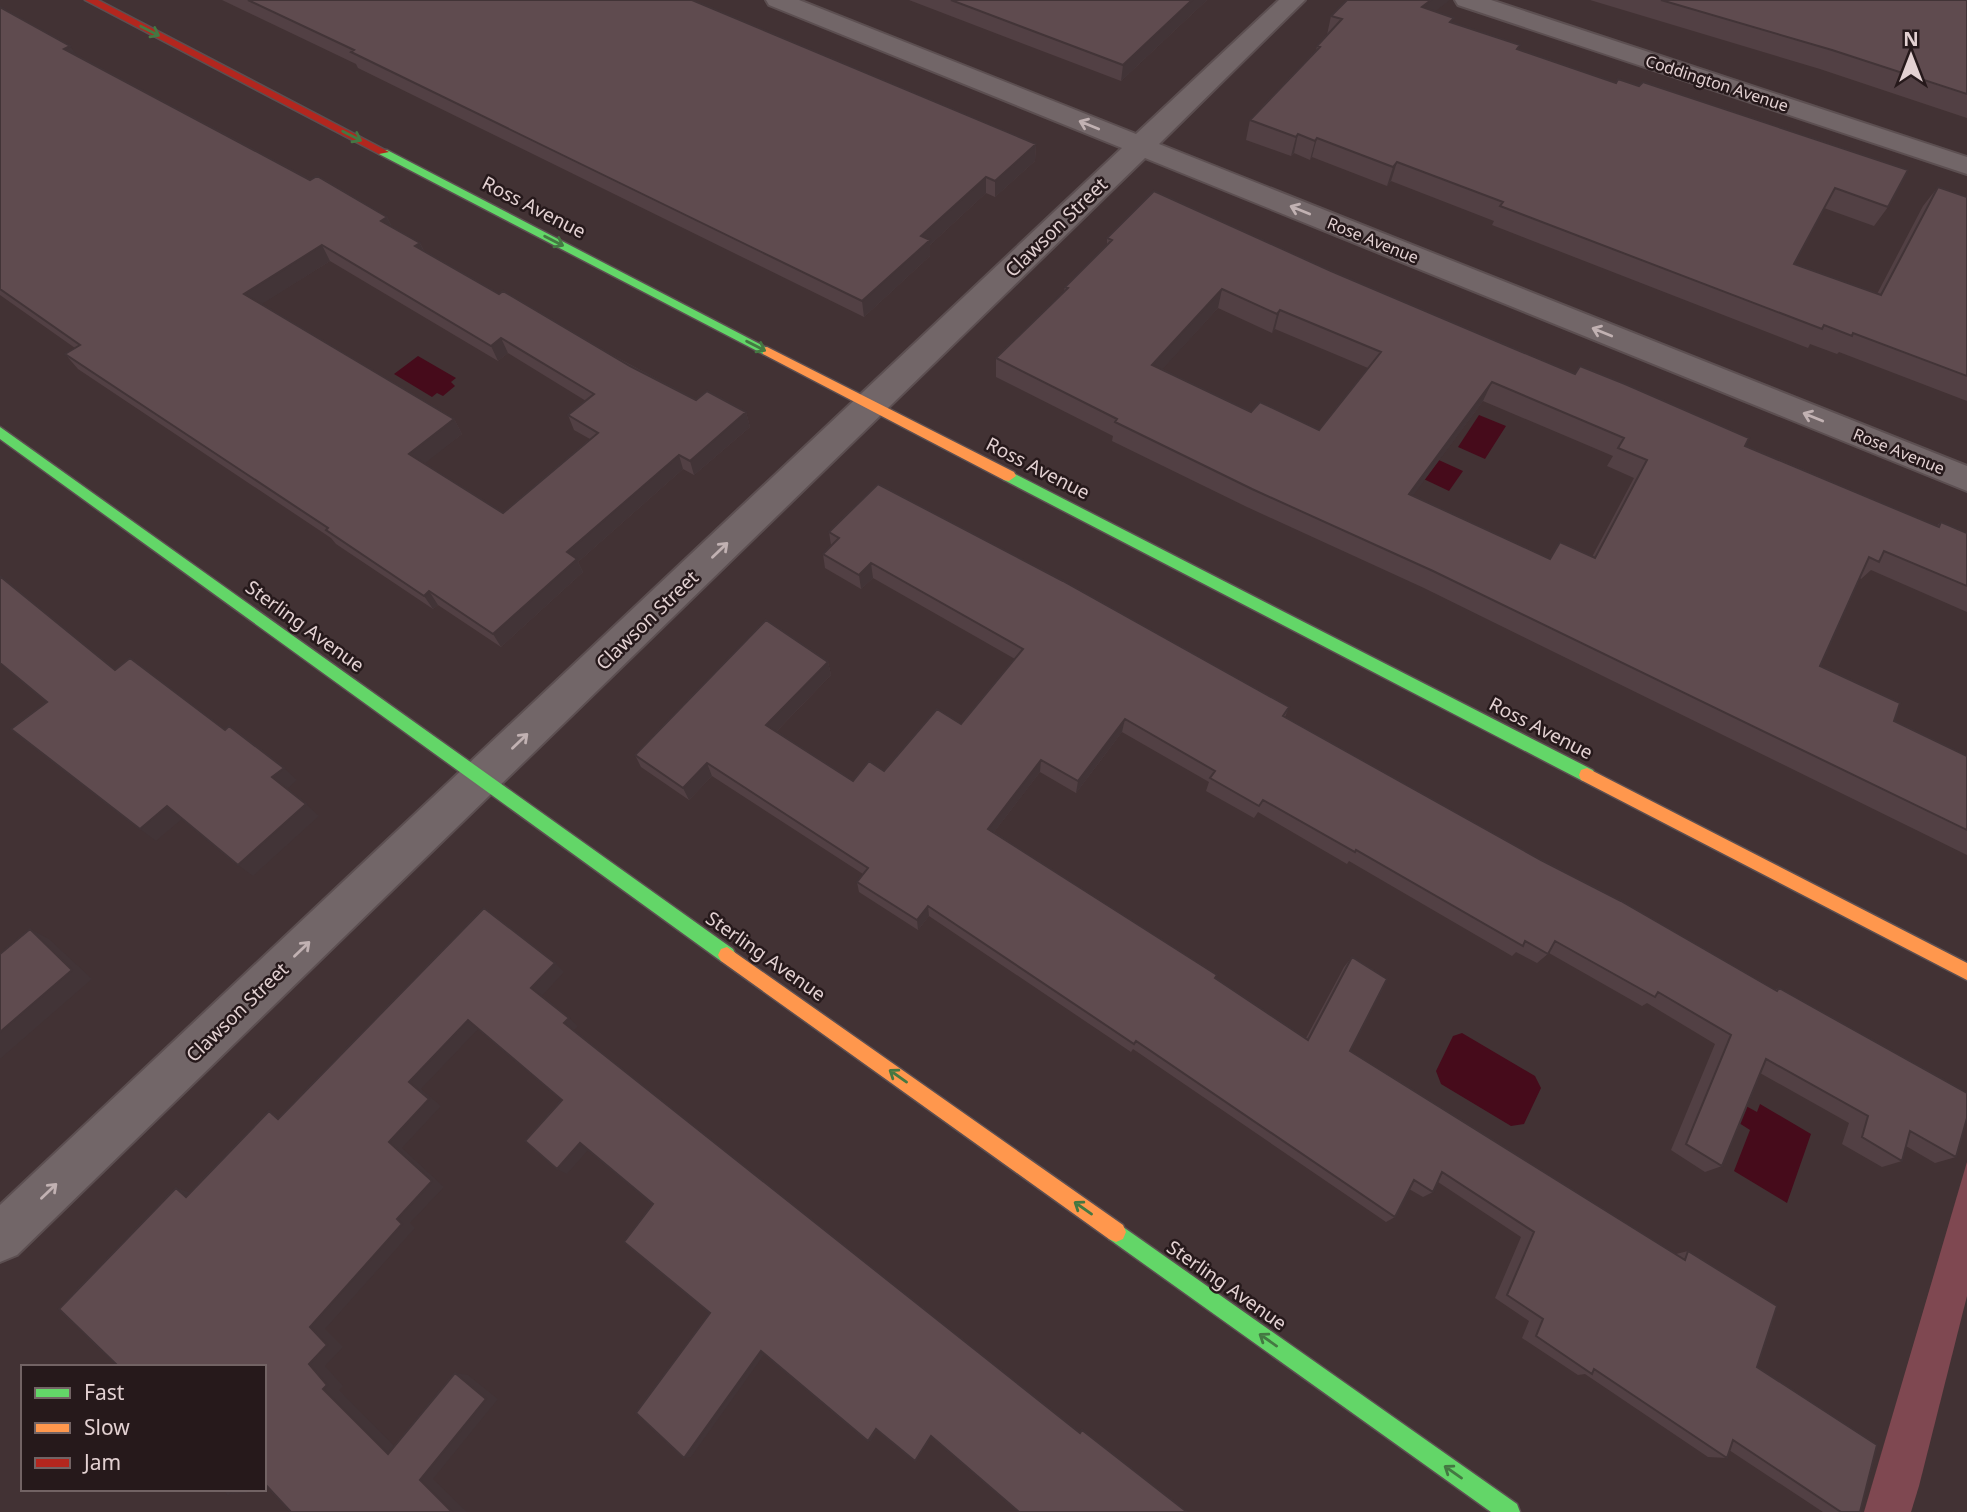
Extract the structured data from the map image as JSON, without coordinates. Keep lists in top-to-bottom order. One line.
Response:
{"streets":{"street":["Coddington Avenue","Ross Avenue","Clawson Street","Rose Avenue","Sterling Avenue"]},"crossings":[["Ross Avenue","Clawson Street"],["Clawson Street","Rose Avenue"],["Clawson Street","Sterling Avenue"]],"one_way":["Ross Avenue","Clawson Street","Rose Avenue","Sterling Avenue"],"legend":["Fast","Slow","Jam"],"north":"top"}
